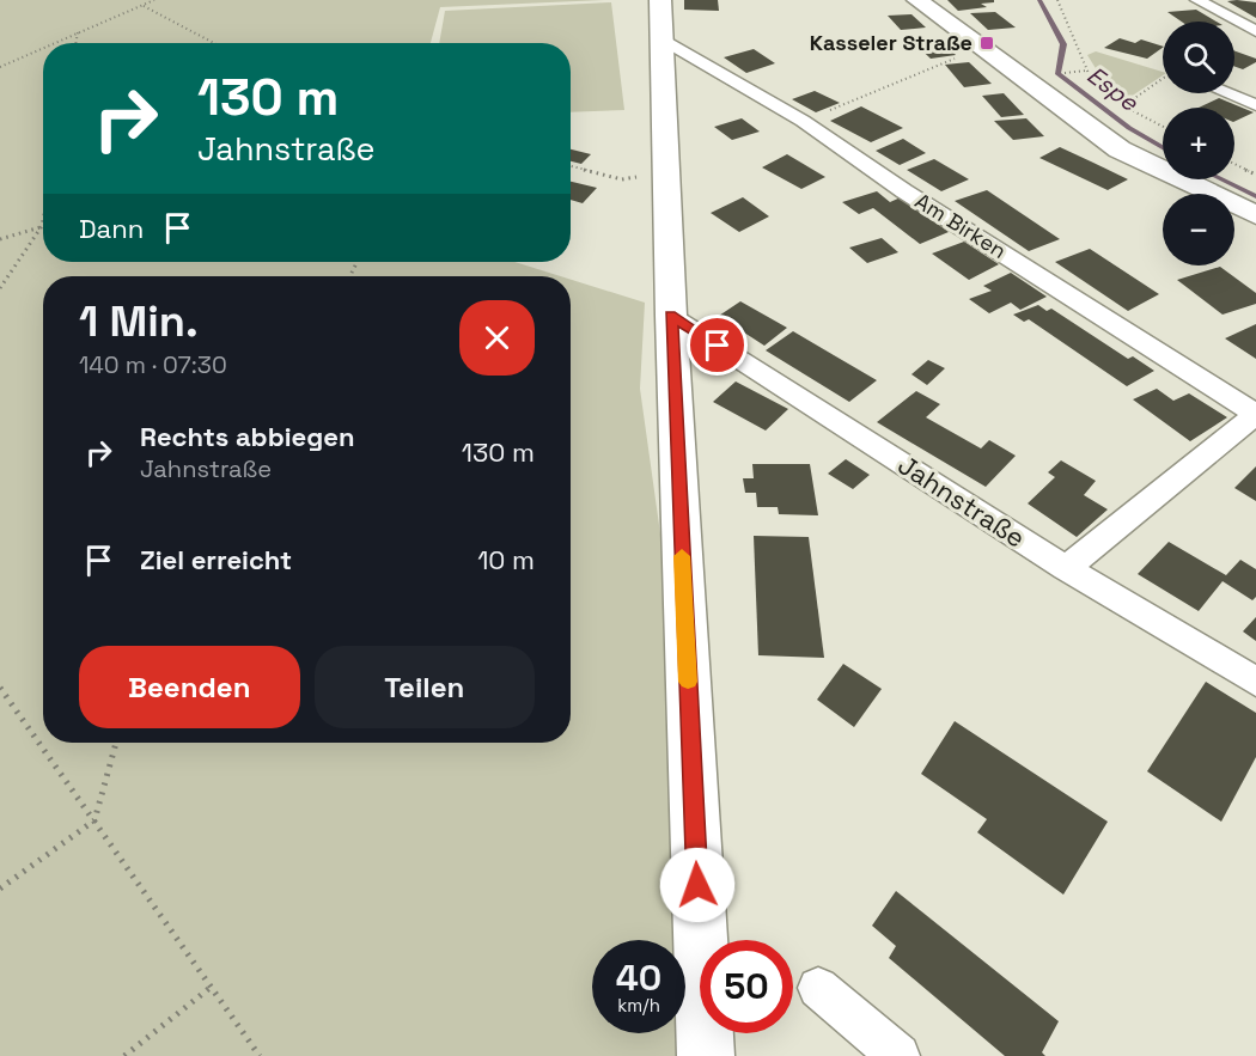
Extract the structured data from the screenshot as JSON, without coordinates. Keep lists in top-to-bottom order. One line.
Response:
{"streets":{"street":["Am Birken","Jahnstraße"]},"crossings":[["Am Birken","Jahnstraße"]],"water":["Espe"],"places":{"transit":["Kasseler Straße"]},"page":{"map_buttons":["+","−"],"turn":["130 m","Jahnstraße"],"then":"Dann","heading":["1 Min.","140 m · 07:30"],"list":[{"name":"Rechts abbiegen","note":"Jahnstraße","value":"130 m"},{"name":"Ziel erreicht","value":"10 m"}],"buttons":["Beenden","Teilen"],"speed":"40 km/h","limit":"50"}}
